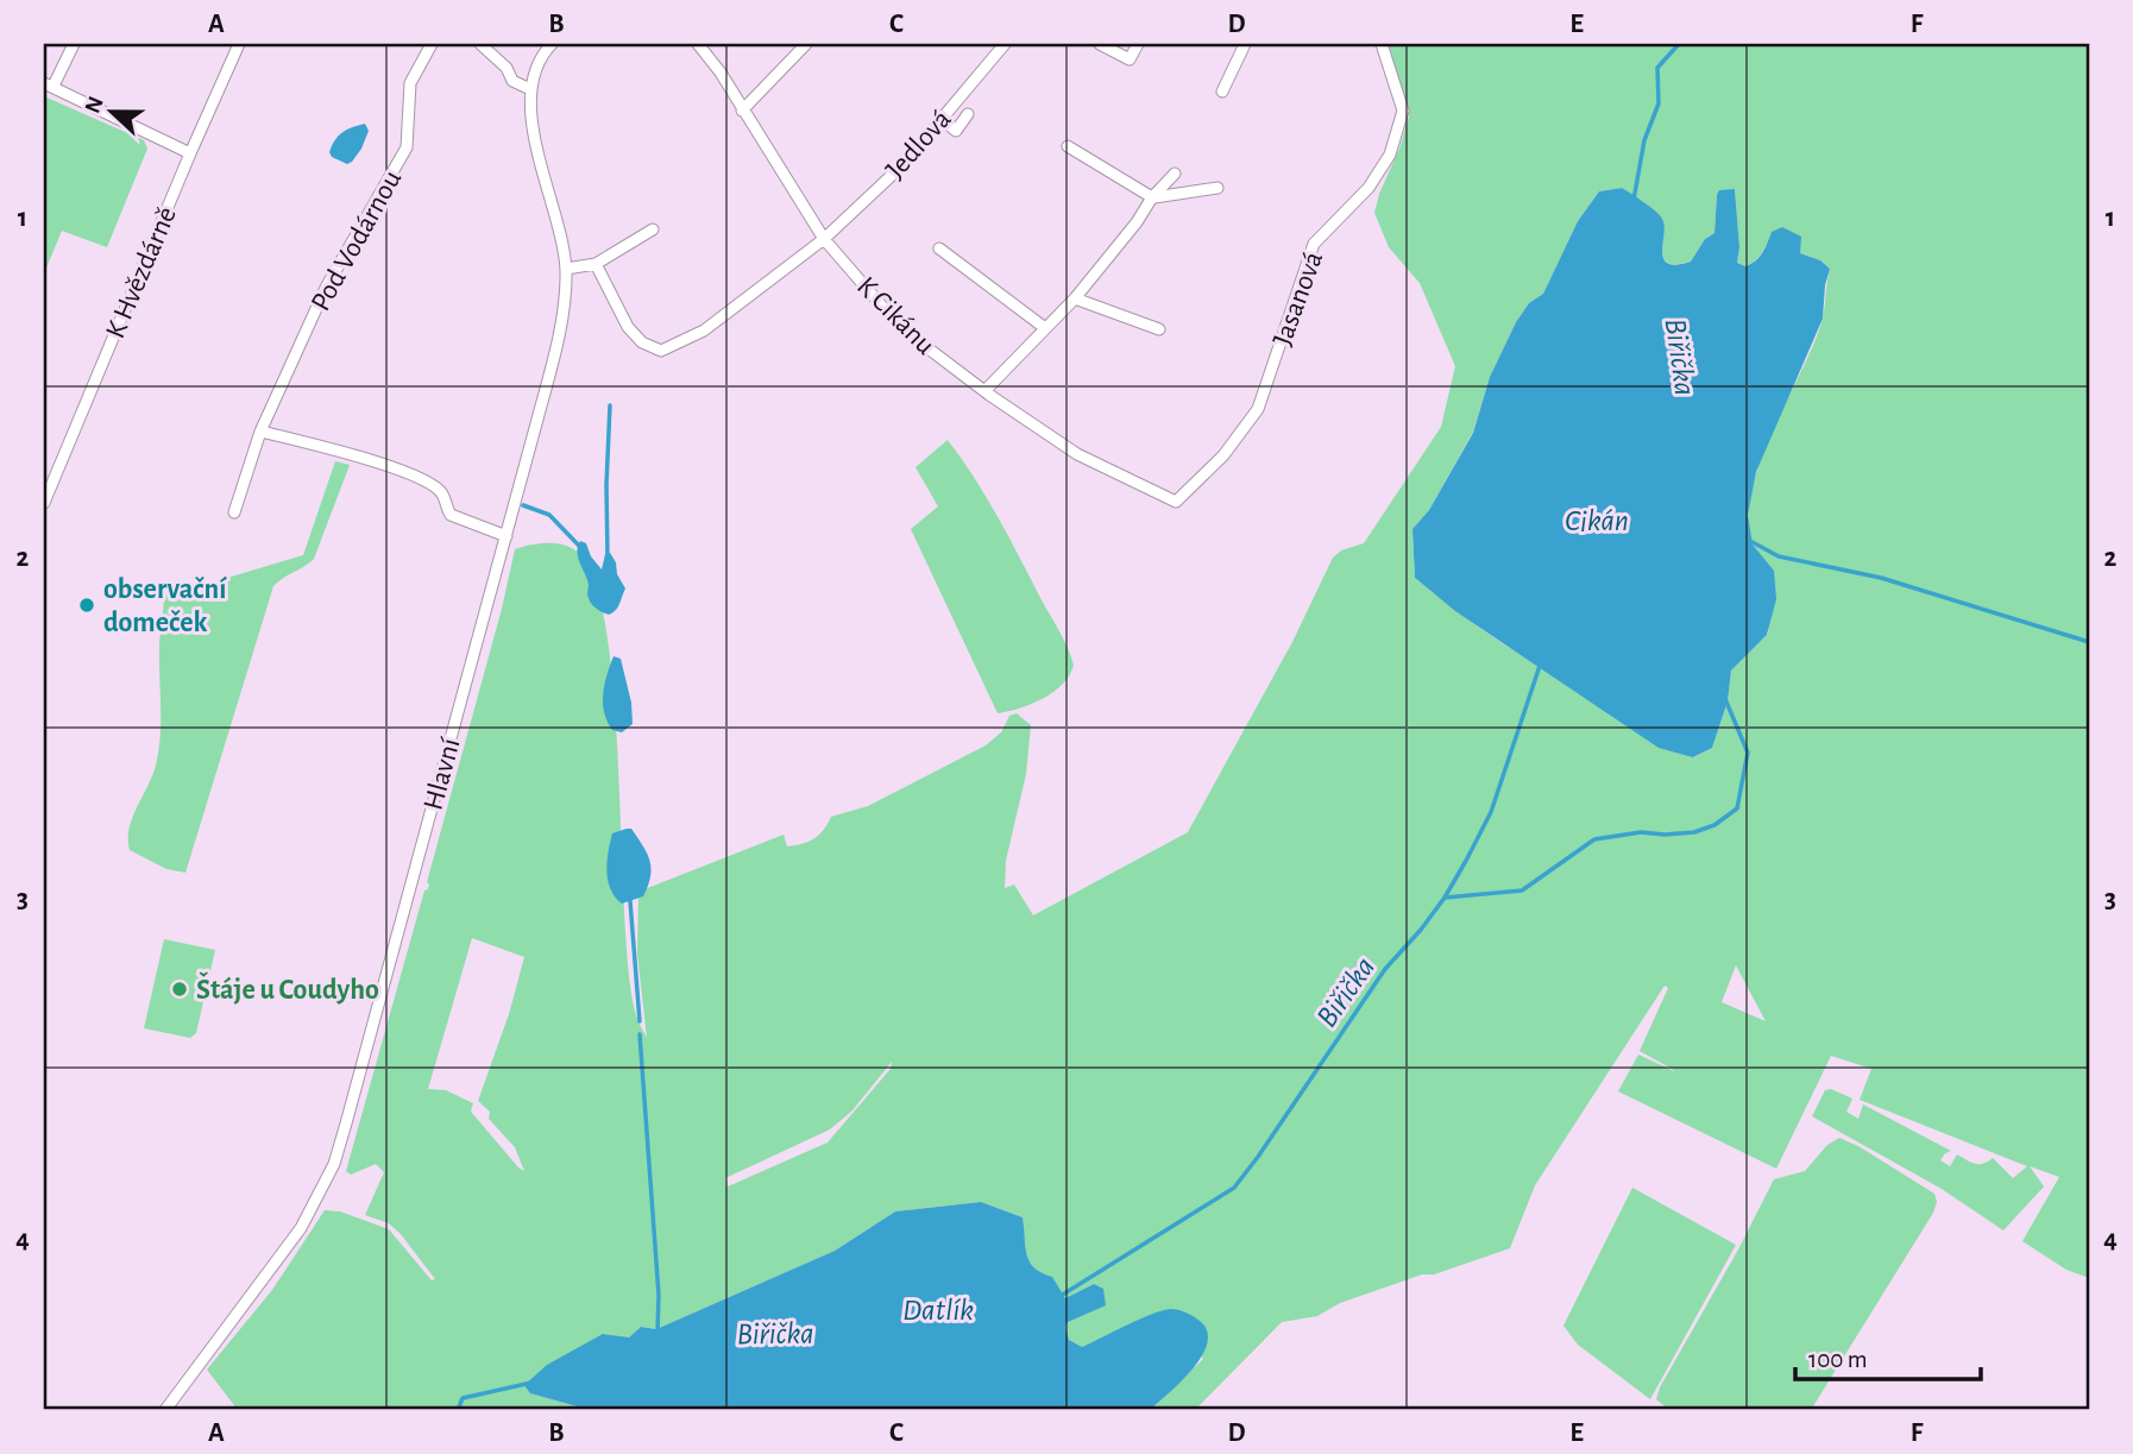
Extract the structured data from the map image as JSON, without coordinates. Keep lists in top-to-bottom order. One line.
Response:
{"streets":{"street":["Jedlová","Pod Vodárnou","K Hvězdárně","Jasanová","K Cikánu","Hlavní"]},"crossings":[["Jedlová","K Cikánu"],["Jasanová","K Cikánu"]],"water":["Biřička","Cikán","Datlík"],"places":["observační domeček","Štáje u Coudyho"],"scale_bar":"100 m","north":"left","grid":{"columns":["A","B","C","D","E","F"],"rows":["1","2","3","4"]}}
